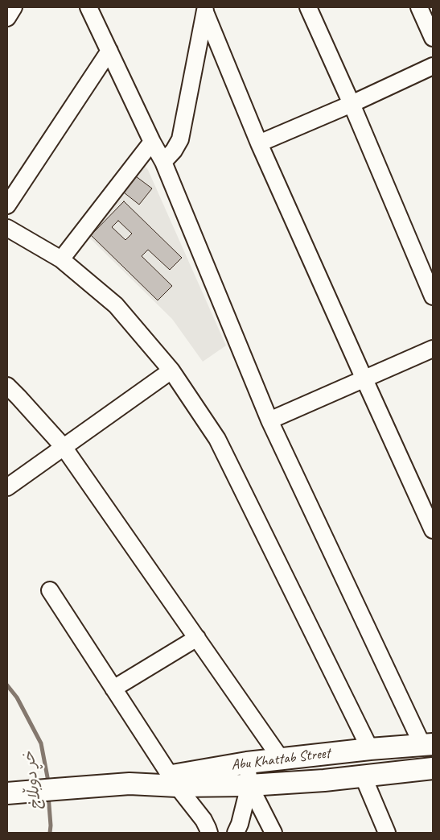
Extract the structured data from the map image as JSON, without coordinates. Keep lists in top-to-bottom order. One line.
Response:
{"streets":{"main road":["Abu Khattab Street"]},"water":["خڕ دوبڵاخ"]}
